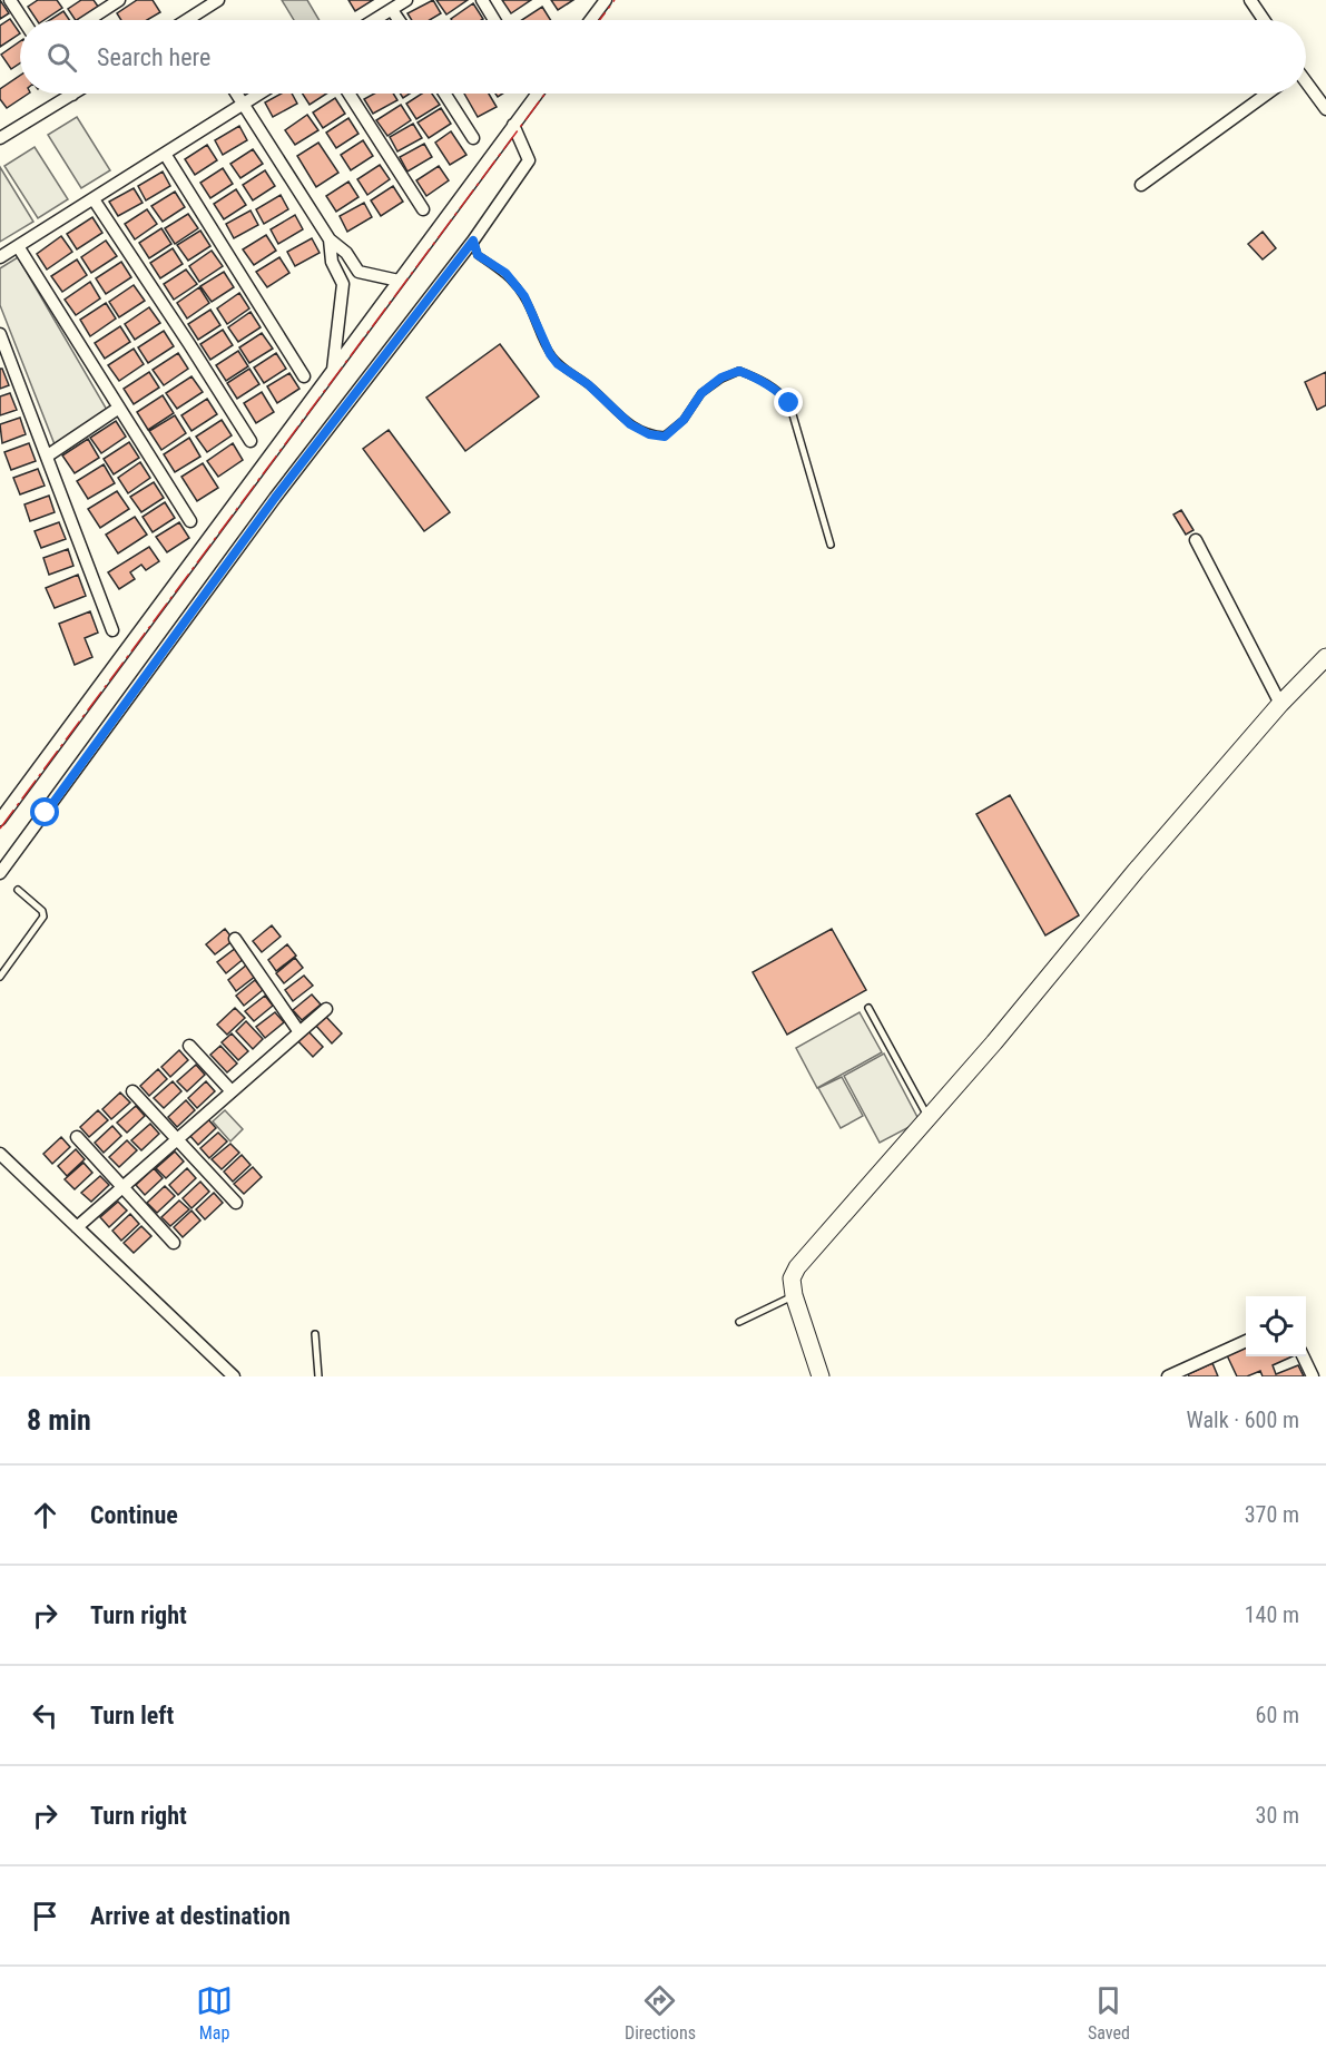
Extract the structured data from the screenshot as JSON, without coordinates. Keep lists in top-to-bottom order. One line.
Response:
{"page":{"search":"Search here","heading":["8 min","Walk · 600 m"],"list":[["Continue","370 m"],["Turn right","140 m"],["Turn left","60 m"],["Turn right","30 m"],"Arrive at destination"],"nav":["Map","Directions","Saved"]}}
